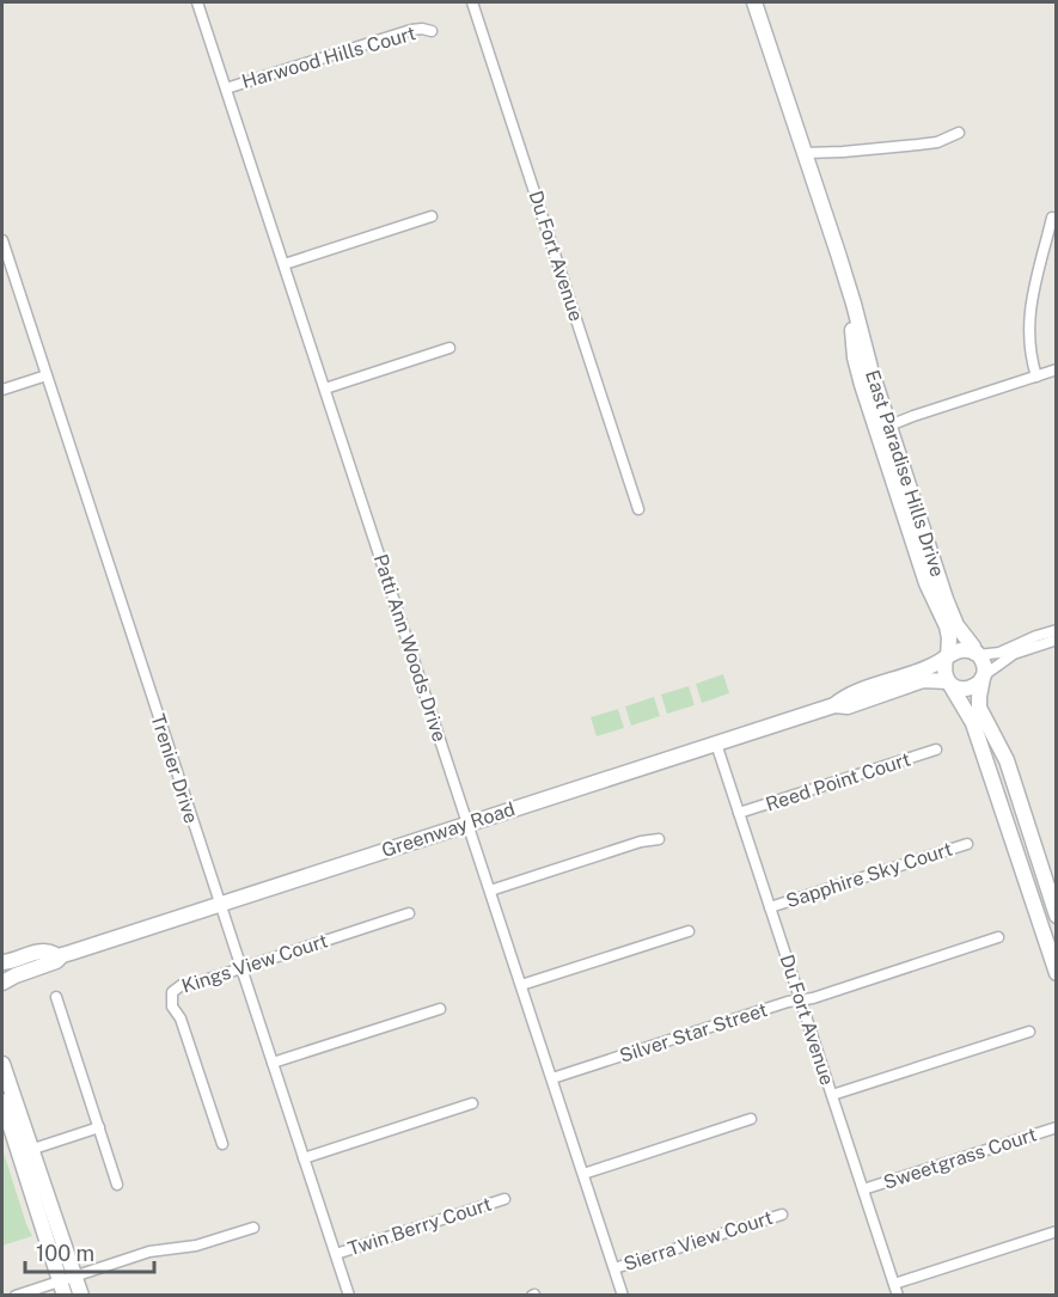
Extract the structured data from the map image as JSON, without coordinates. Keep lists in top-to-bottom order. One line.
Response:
{"streets":{"street":["Harwood Hills Court","Du Fort Avenue","East Paradise Hills Drive","Patti Ann Woods Drive","Trenier Drive","Reed Point Court","Greenway Road","Sapphire Sky Court","Kings View Court","Silver Star Street","Sweetgrass Court","Twin Berry Court","Sierra View Court"]},"crossings":[["Harwood Hills Court","Patti Ann Woods Drive"],["Du Fort Avenue","Reed Point Court"],["Du Fort Avenue","Greenway Road"],["Du Fort Avenue","Sapphire Sky Court"],["Du Fort Avenue","Silver Star Street"],["Du Fort Avenue","Sweetgrass Court"],["East Paradise Hills Drive","Greenway Road"],["Patti Ann Woods Drive","Greenway Road"],["Patti Ann Woods Drive","Silver Star Street"],["Patti Ann Woods Drive","Sierra View Court"],["Trenier Drive","Greenway Road"],["Trenier Drive","Kings View Court"],["Trenier Drive","Twin Berry Court"]],"scale_bar":"100 m"}
